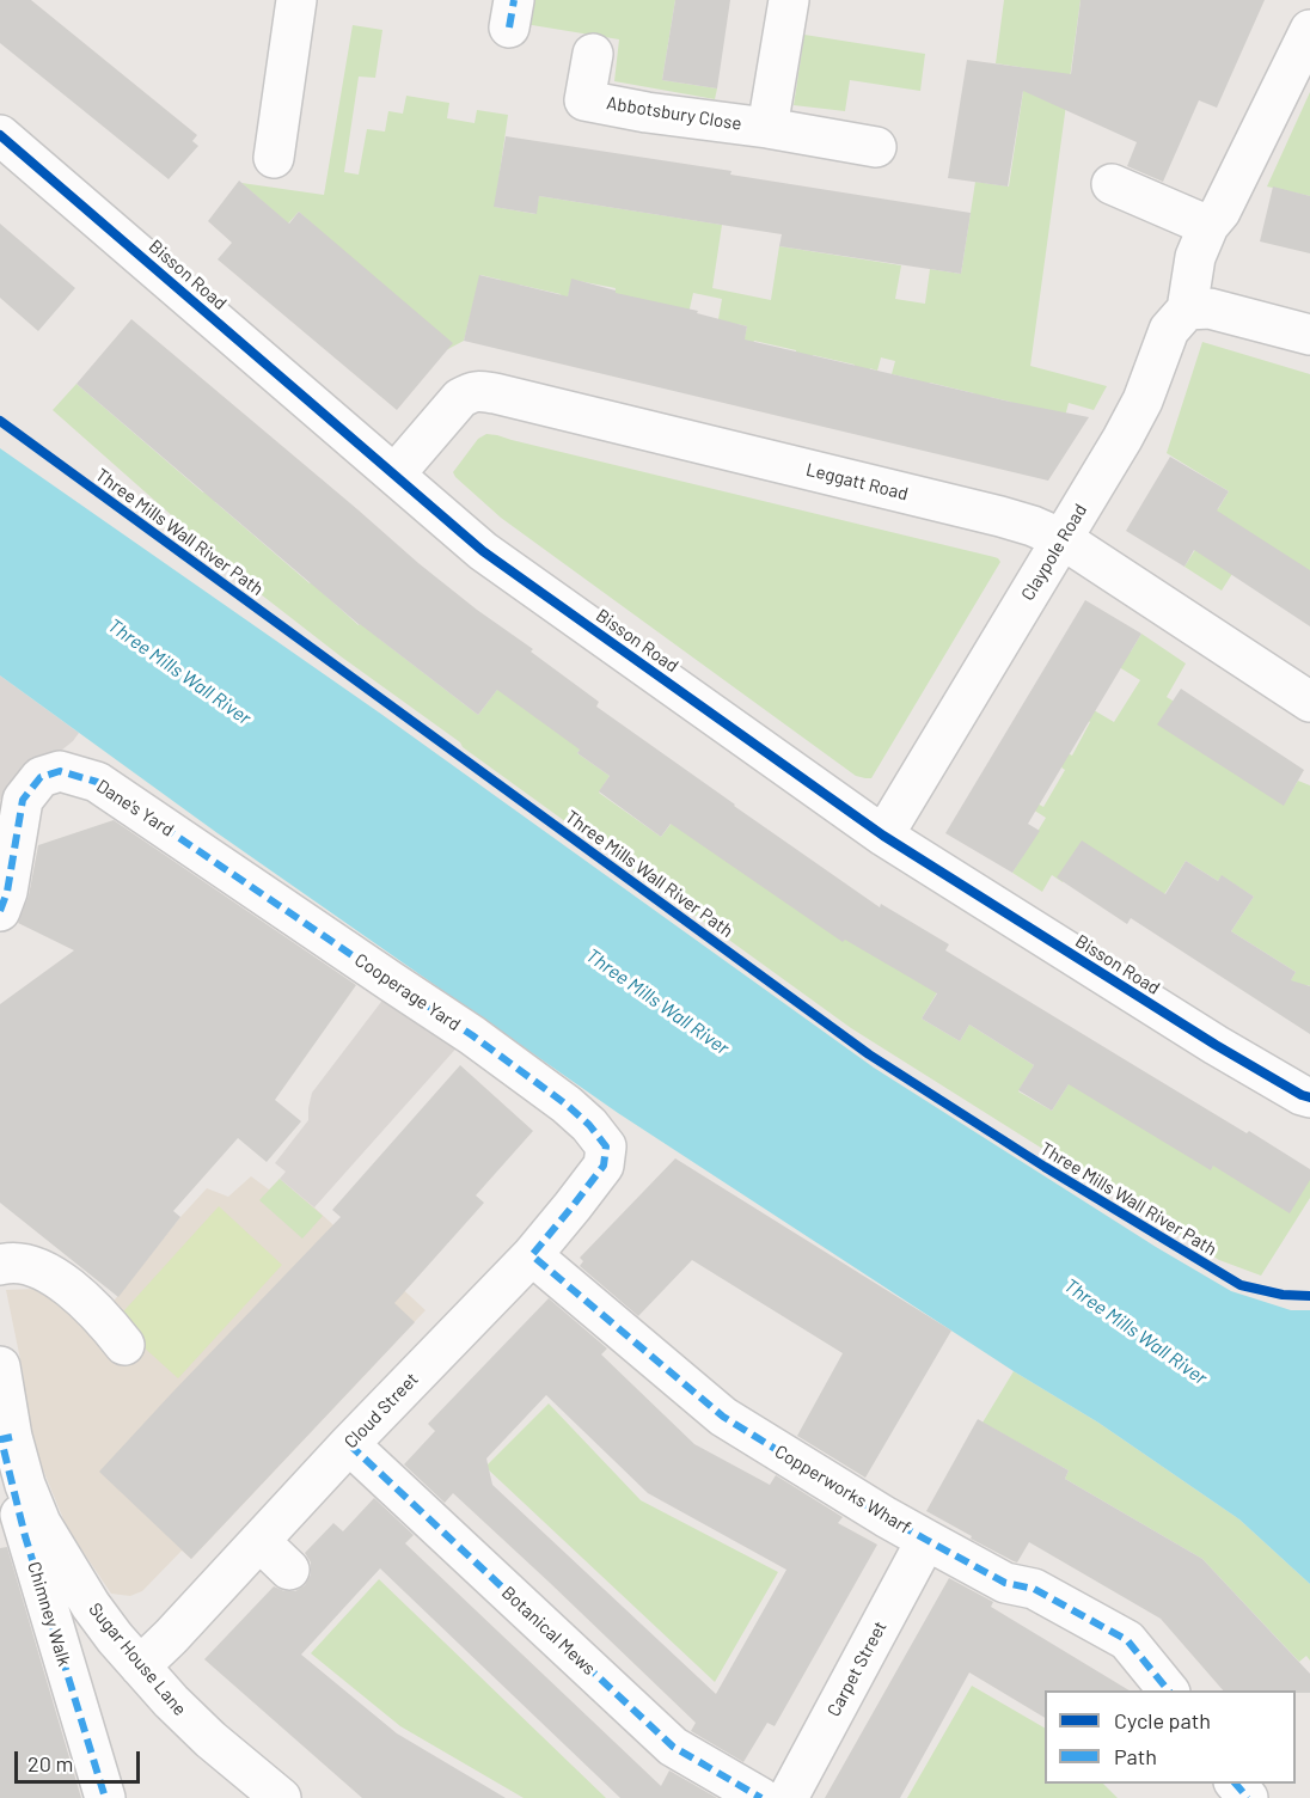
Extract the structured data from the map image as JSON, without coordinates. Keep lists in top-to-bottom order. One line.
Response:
{"streets":{"street":["Abbotsbury Close","Bisson Road","Leggatt Road","Claypole Road","Dane's Yard","Cooperage Yard","Cloud Street","Copperworks Wharf","Chimney Walk","Botanical Mews","Sugar House Lane","Carpet Street"],"cycle path":["Three Mills Wall River Path"]},"crossings":[["Bisson Road","Leggatt Road"],["Bisson Road","Claypole Road"],["Leggatt Road","Claypole Road"],["Dane's Yard","Cooperage Yard"],["Cooperage Yard","Cloud Street"],["Cloud Street","Copperworks Wharf"],["Cloud Street","Botanical Mews"],["Cloud Street","Sugar House Lane"],["Copperworks Wharf","Carpet Street"],["Chimney Walk","Sugar House Lane"]],"water":["Three Mills Wall River"],"legend":["Cycle path","Path"],"scale_bar":"20 m"}
